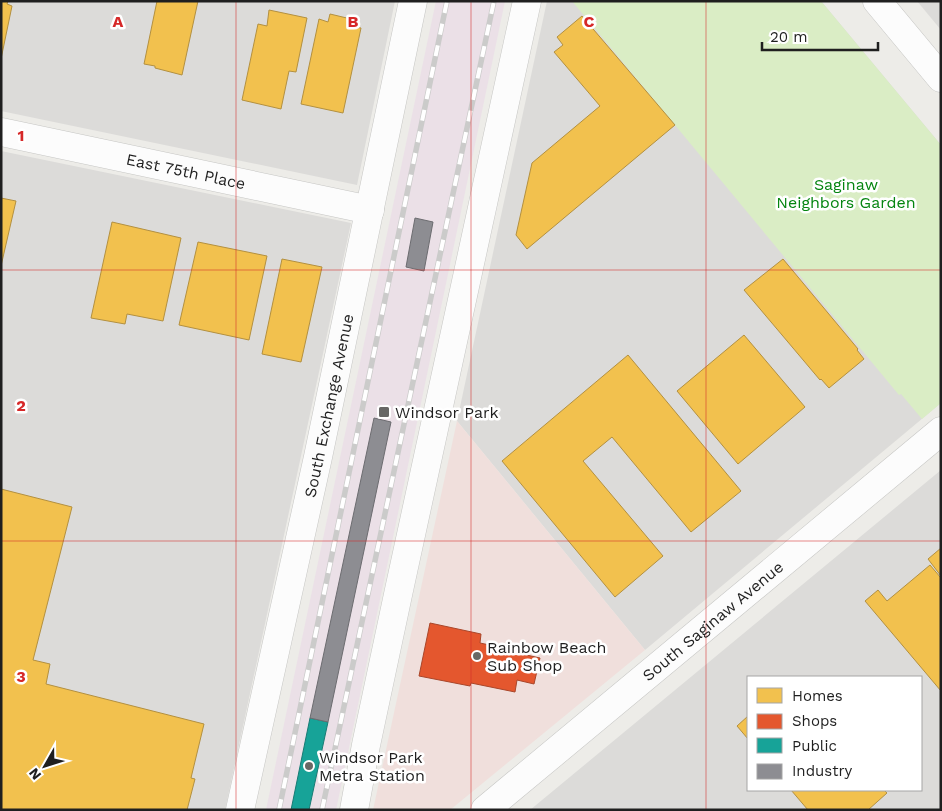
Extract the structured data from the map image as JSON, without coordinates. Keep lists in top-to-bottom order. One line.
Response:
{"streets":{"street":["East 75th Place","South Exchange Avenue","South Saginaw Avenue"]},"crossings":[["East 75th Place","South Exchange Avenue"]],"parks":["Saginaw Neighbors Garden"],"places":{"transit":["Windsor Park"],"other":["Rainbow Beach Sub Shop","Windsor Park Metra Station"]},"legend":["Homes","Shops","Public","Industry"],"scale_bar":"20 m","north":"bottom left","grid":{"columns":["A","B","C"],"rows":["1","2","3"]}}
